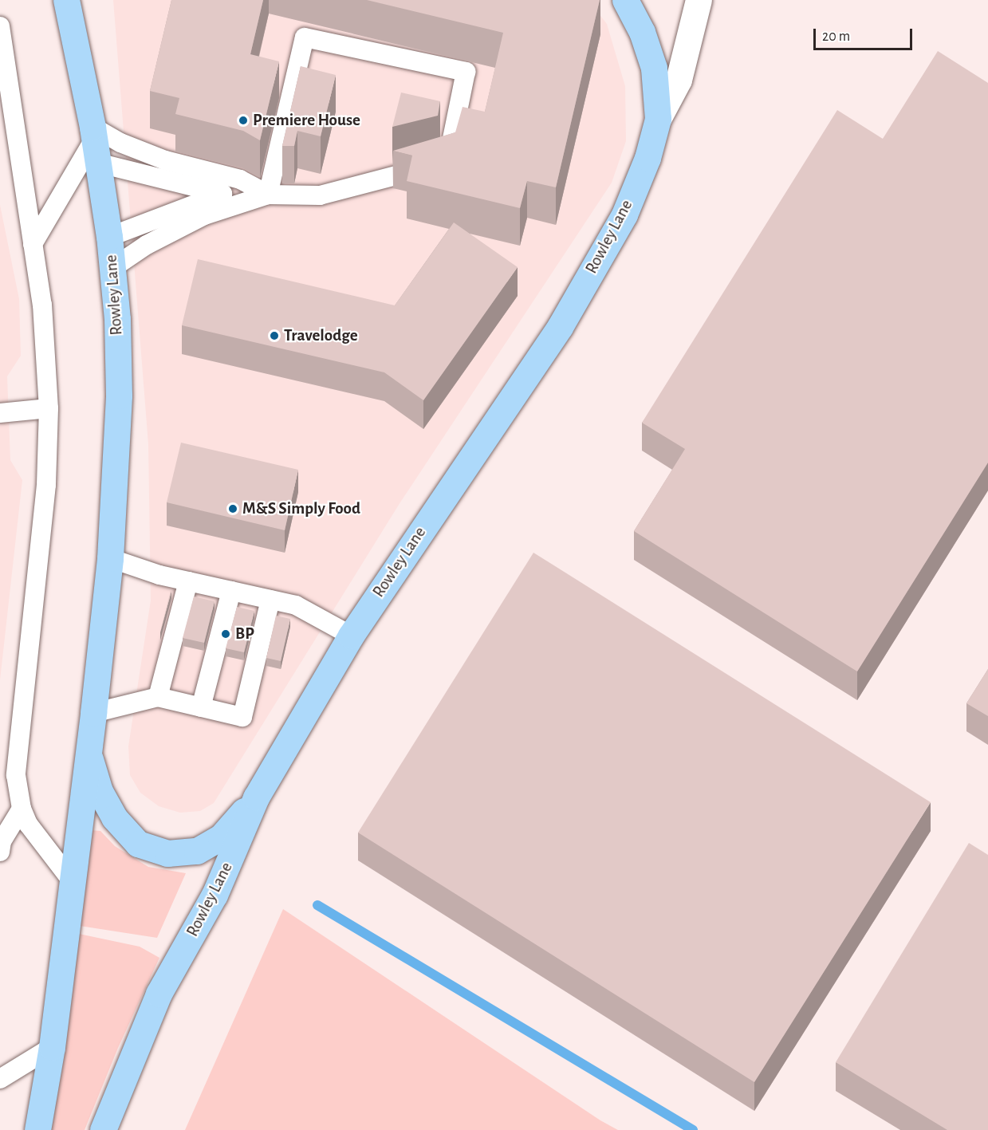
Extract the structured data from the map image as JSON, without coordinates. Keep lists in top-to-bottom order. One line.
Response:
{"streets":{"main road":["Rowley Lane"]},"places":["Premiere House","Travelodge","M&S Simply Food","BP"],"scale_bar":"20 m"}
